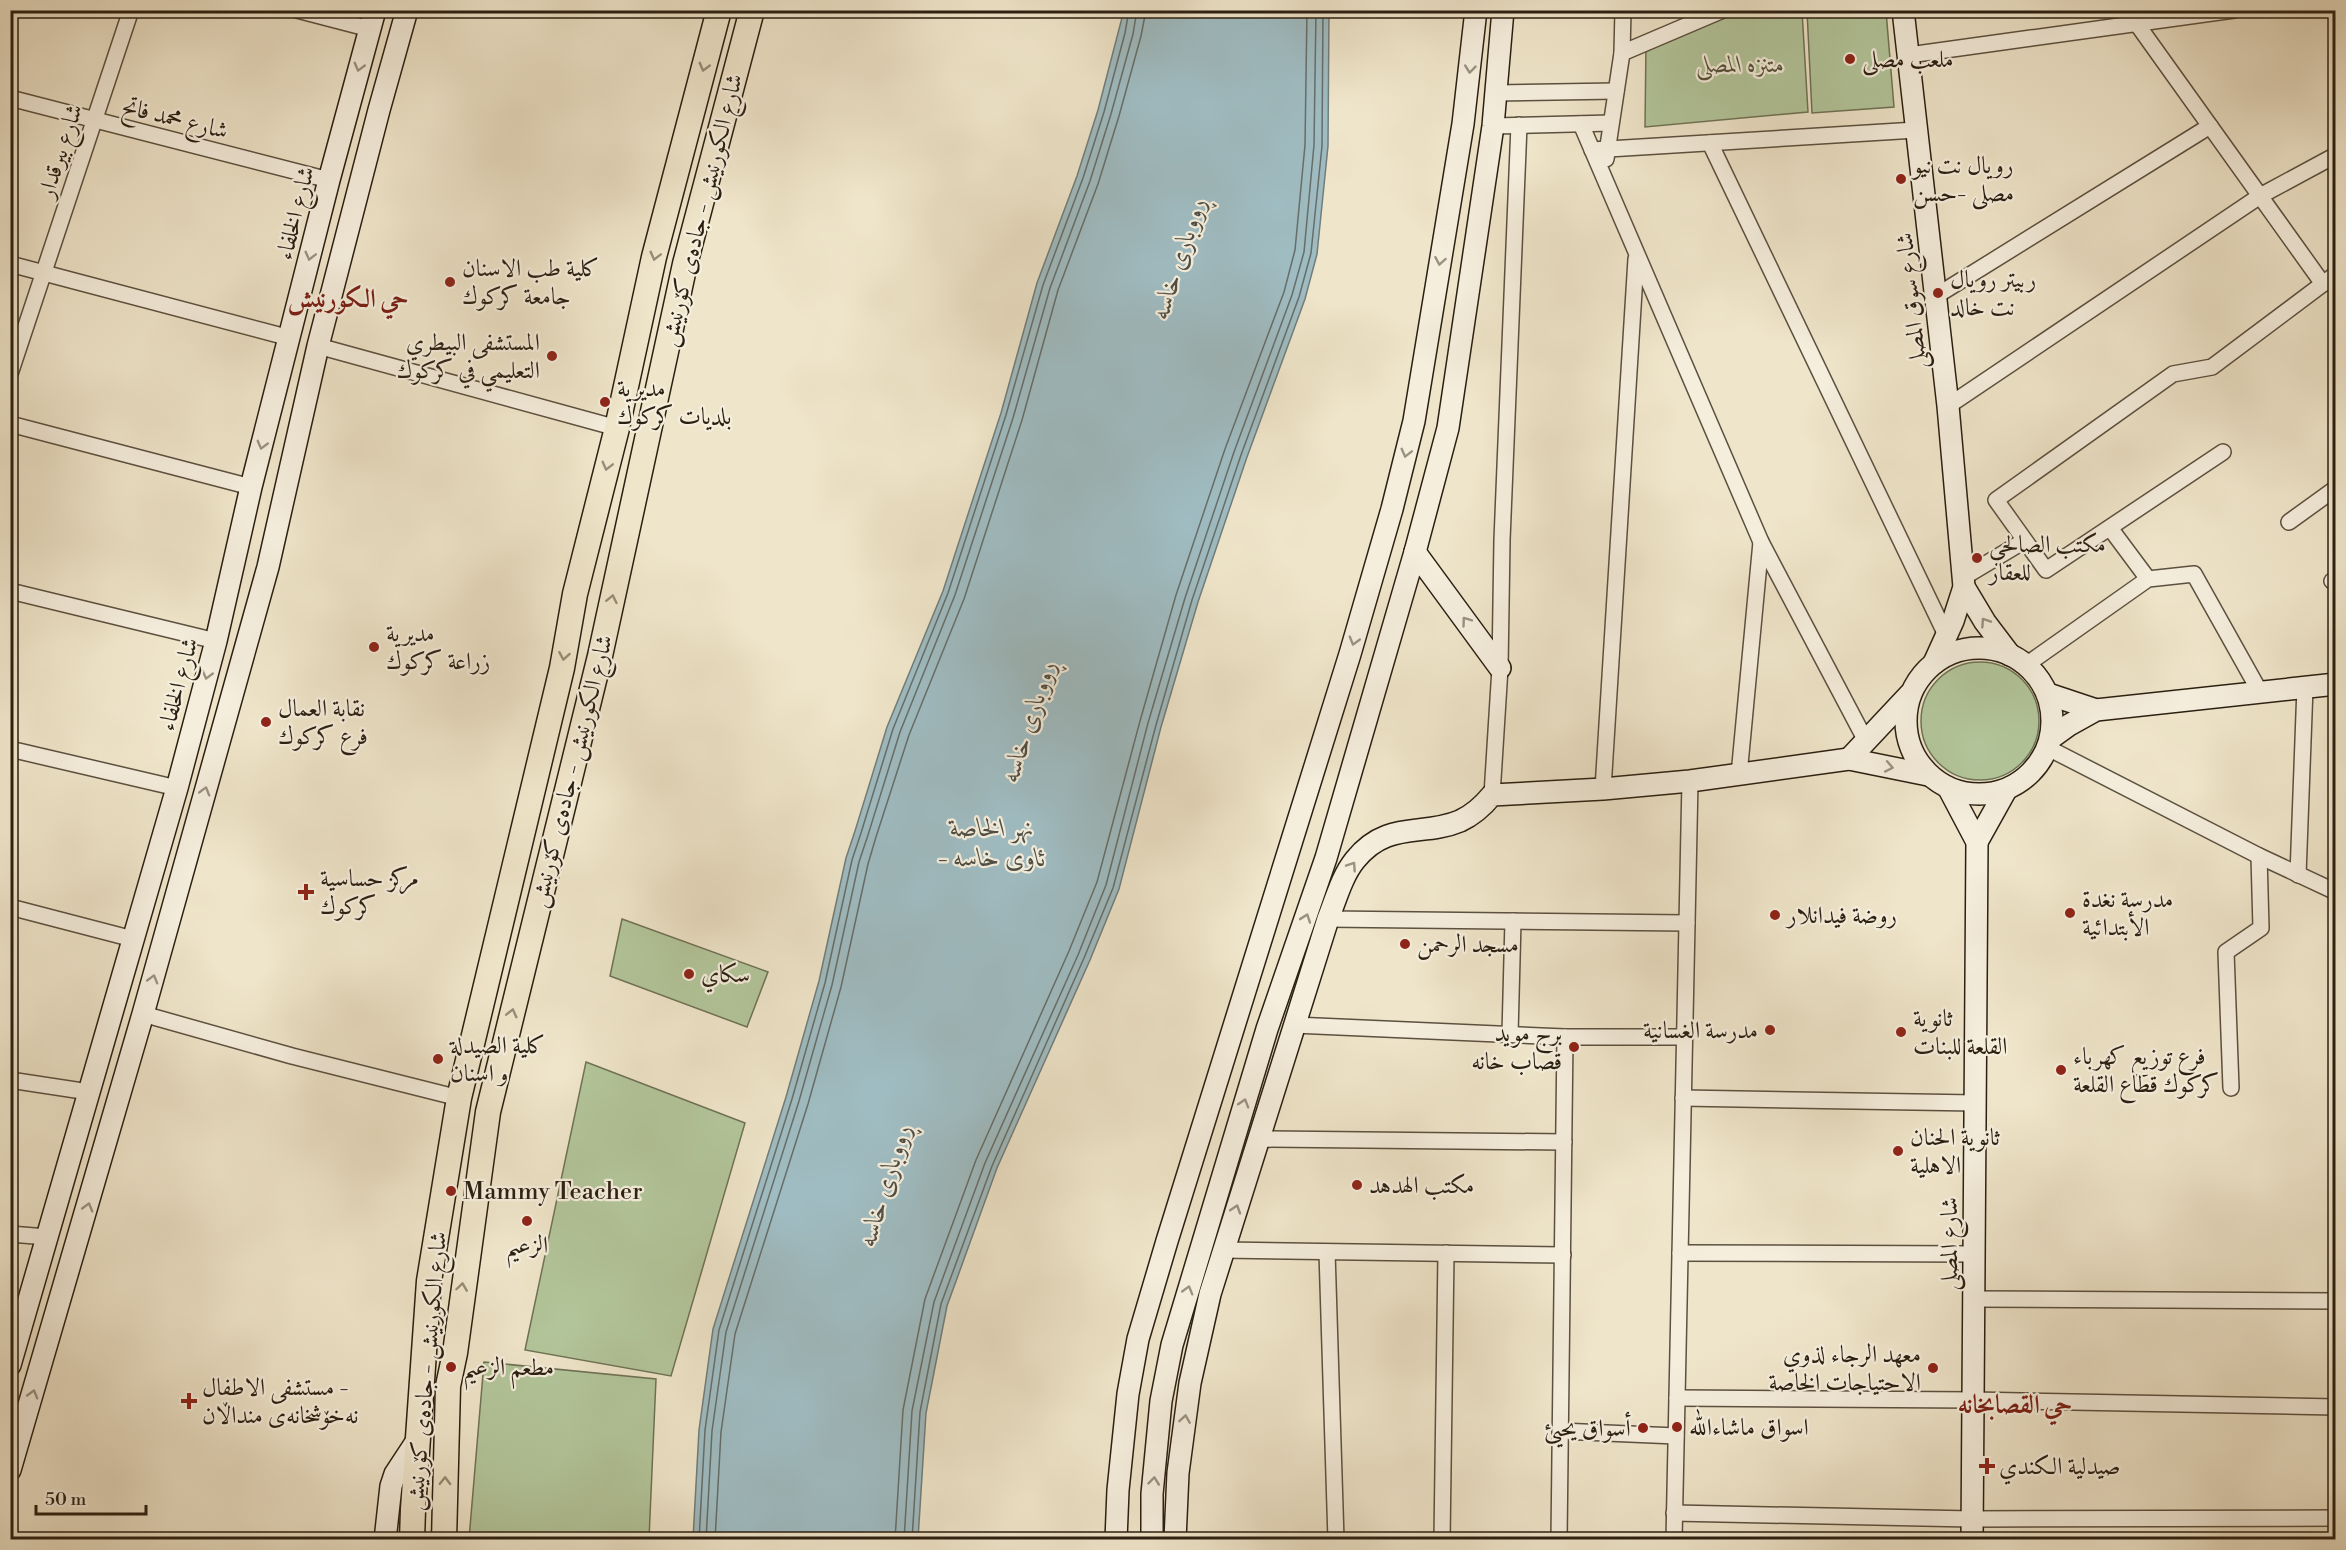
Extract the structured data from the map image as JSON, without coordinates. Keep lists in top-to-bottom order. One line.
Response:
{"streets":{"main road":["شارع الكورنيش - جادەی کۆرنیش"],"street":["شارع محمد فاتح","شارع بيرقدار","شارع الخلفاء","شارع سوق المصلى","شارع المصلى"]},"crossings":[["شارع محمد فاتح","شارع بيرقدار"],["شارع محمد فاتح","شارع الخلفاء"],["شارع سوق المصلى","شارع المصلى"]],"districts":["حي الكورنيش","حي القصابخانه"],"water":["ڕووباری خاسە","نهر الخاصة - ئاوی خاسە"],"parks":["متنزه المصلى"],"places":{"other":["ملعب مصلى","رويال نت نيو مصلى -حسن","كلية طب الاسنان جامعة كركوك","ربيتر رويال نت خالد","المستشفى البيطري التعليمي في كركوك","مديرية بلديات كركوك","مكتب الصالحي للعقار","مديرية زراعة كركوك","نقابة العمال فرع كركوك","مدرسة نغدة الأبتدائية","روضة فيدانلار","مسجد الرحمن","سكاي","مدرسة الغسانية","ثانوية القلعة للبنات","برج مويد قصاب خانه","كلية الصيدلة و اسنان","فرع توزيع كهرباء كركوك قطاع القلعة","ثانوية الحنان الاهلية","مكتب الهدهد","Mammy Teacher","الزعيم","مطعم الزعيم","معهد الرجاء لذوي الاحتياجات الخاصة","اسواق ماشاءالله","أسواق يحيئ"],"health":["مركز حساسية كركوك","مستشفى الاطفال - نەخۆشخانەی منداڵان","صيدلية الكندي"]},"scale_bar":"50 m"}
